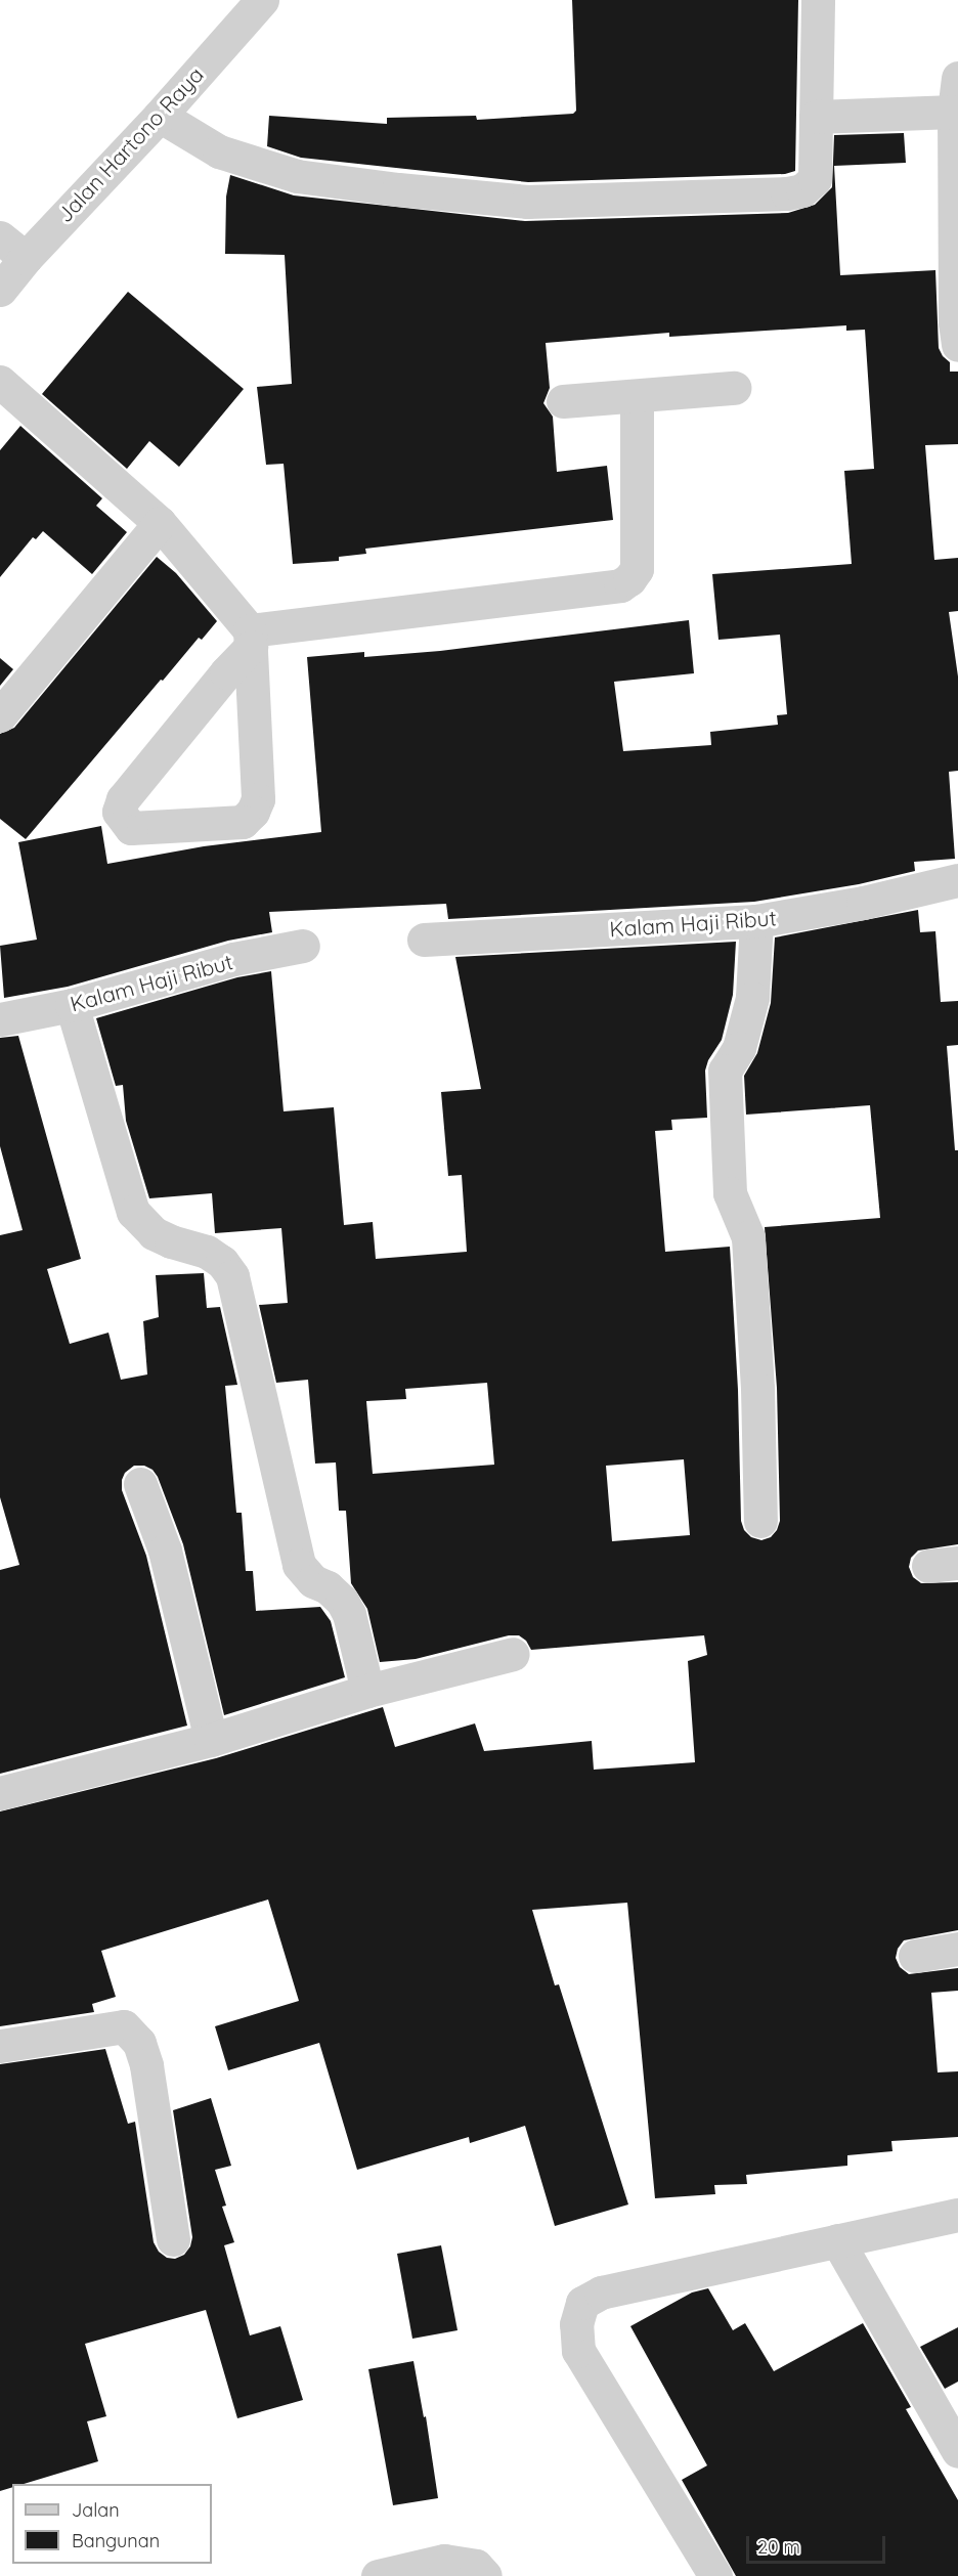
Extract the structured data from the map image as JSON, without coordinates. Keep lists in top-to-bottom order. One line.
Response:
{"streets":{"street":["Jalan Hartono Raya","Kalam Haji Ribut"]},"legend":["Jalan","Bangunan"],"scale_bar":"20 m"}
